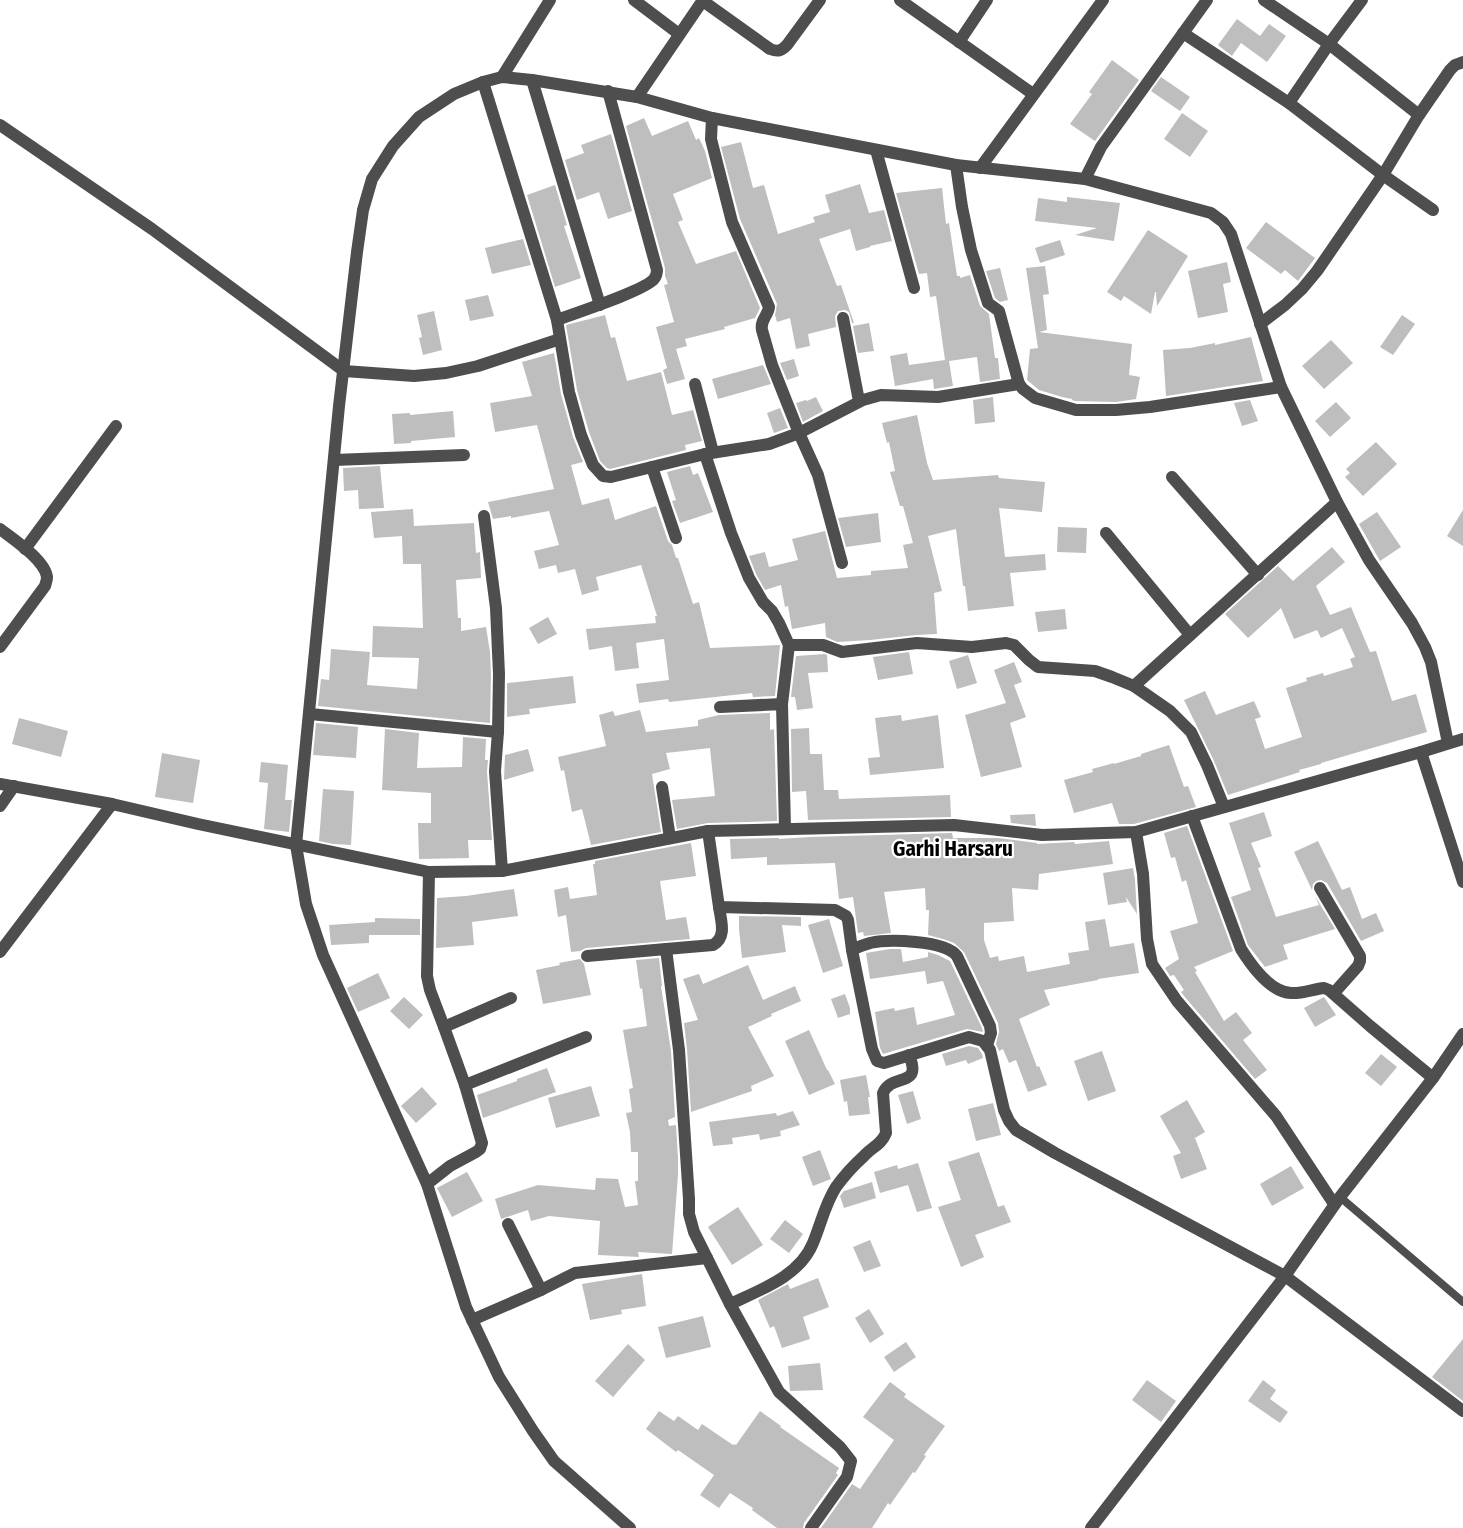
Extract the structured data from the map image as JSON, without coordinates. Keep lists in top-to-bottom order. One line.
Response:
{"districts":["Garhi Harsaru"]}
